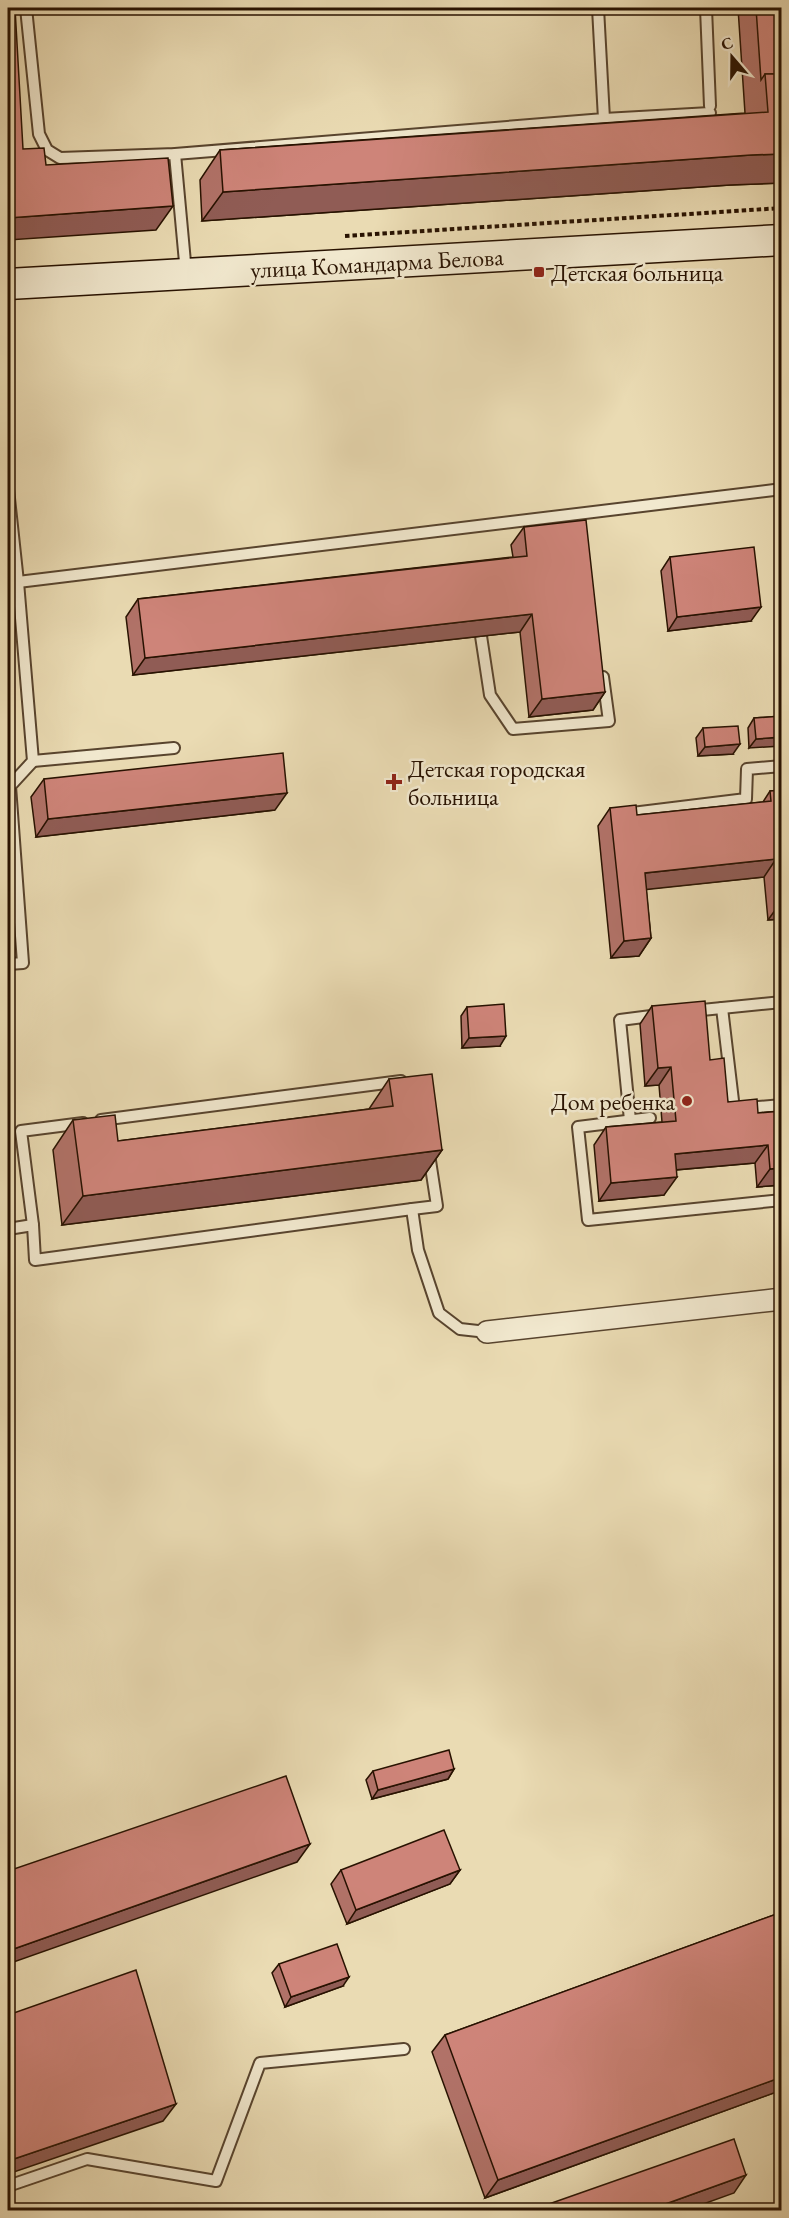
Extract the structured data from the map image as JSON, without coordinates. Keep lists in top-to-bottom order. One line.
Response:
{"streets":{"main road":["улица Командарма Белова"]},"places":{"transit":["Детская больница"],"health":["Детская городская больница"],"other":["Дом ребенка"]},"north":"top"}
